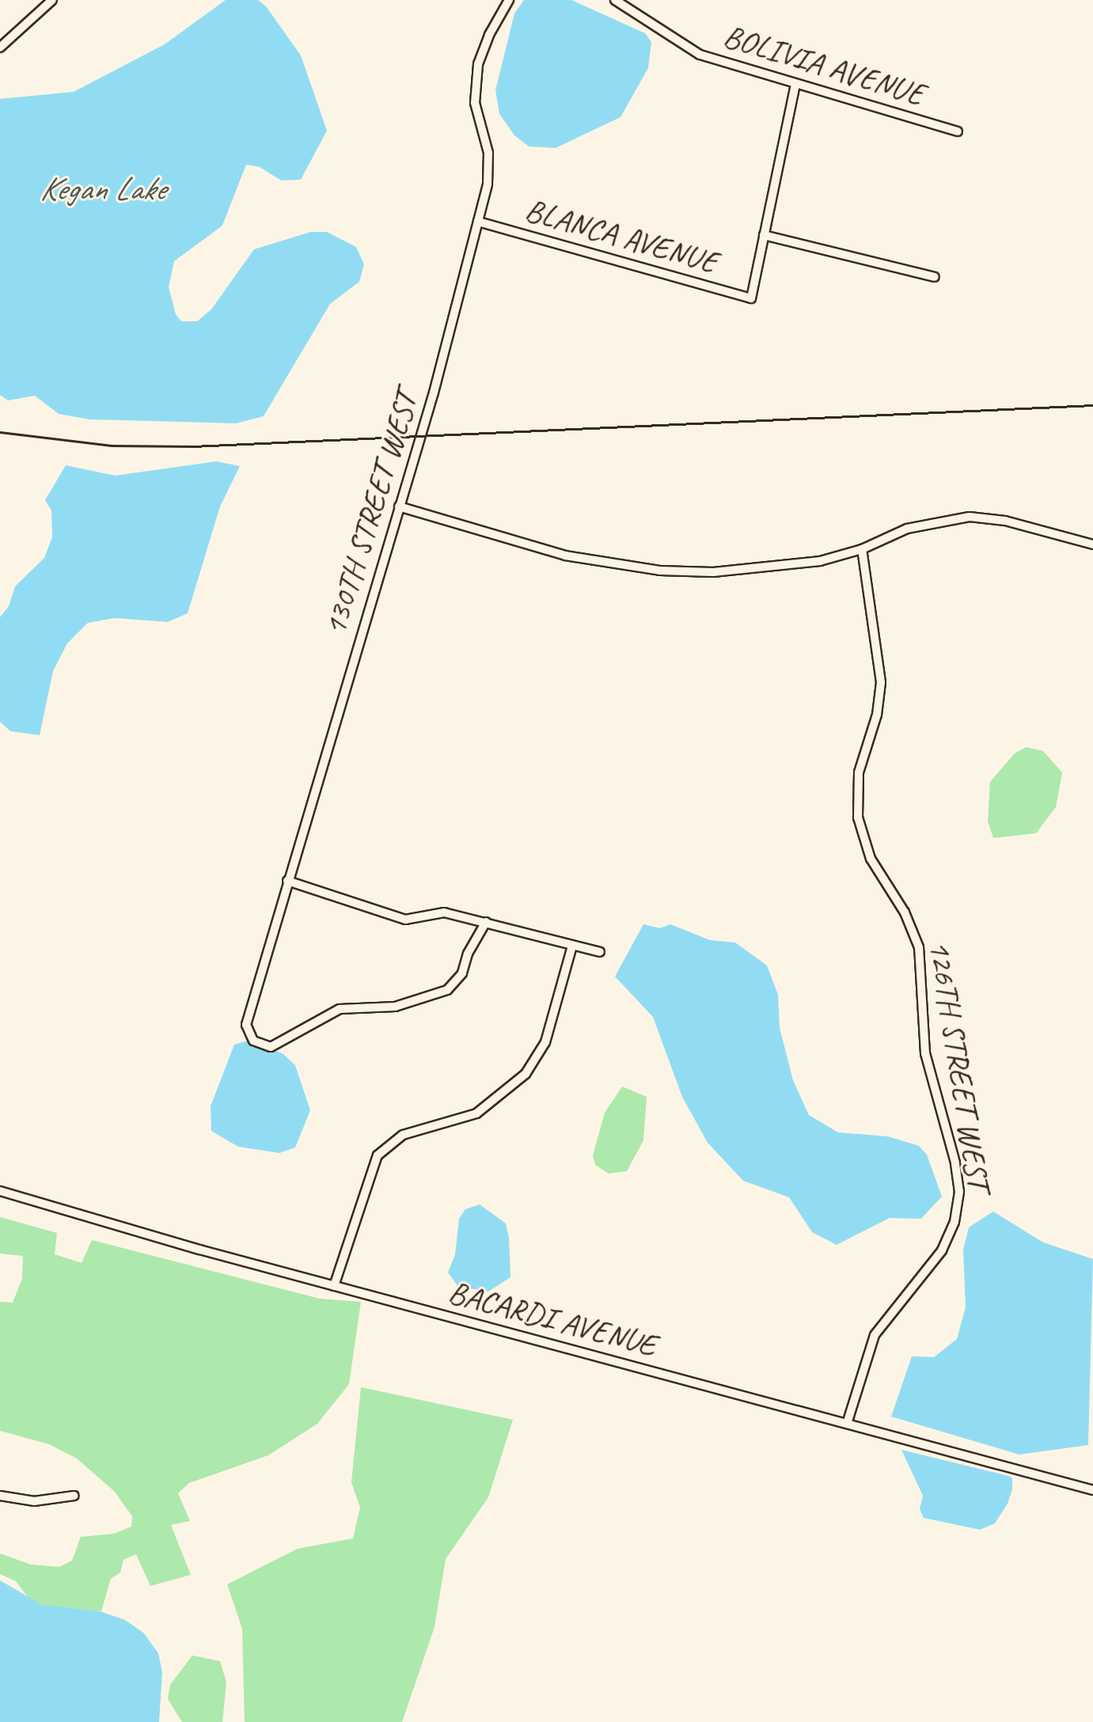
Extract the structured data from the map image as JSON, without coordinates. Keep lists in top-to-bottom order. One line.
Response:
{"streets":{"street":["BOLIVIA AVENUE","BLANCA AVENUE","130TH STREET WEST","126TH STREET WEST","BACARDI AVENUE"]},"crossings":[["BLANCA AVENUE","130TH STREET WEST"],["126TH STREET WEST","BACARDI AVENUE"]],"water":["Kegan Lake"]}
